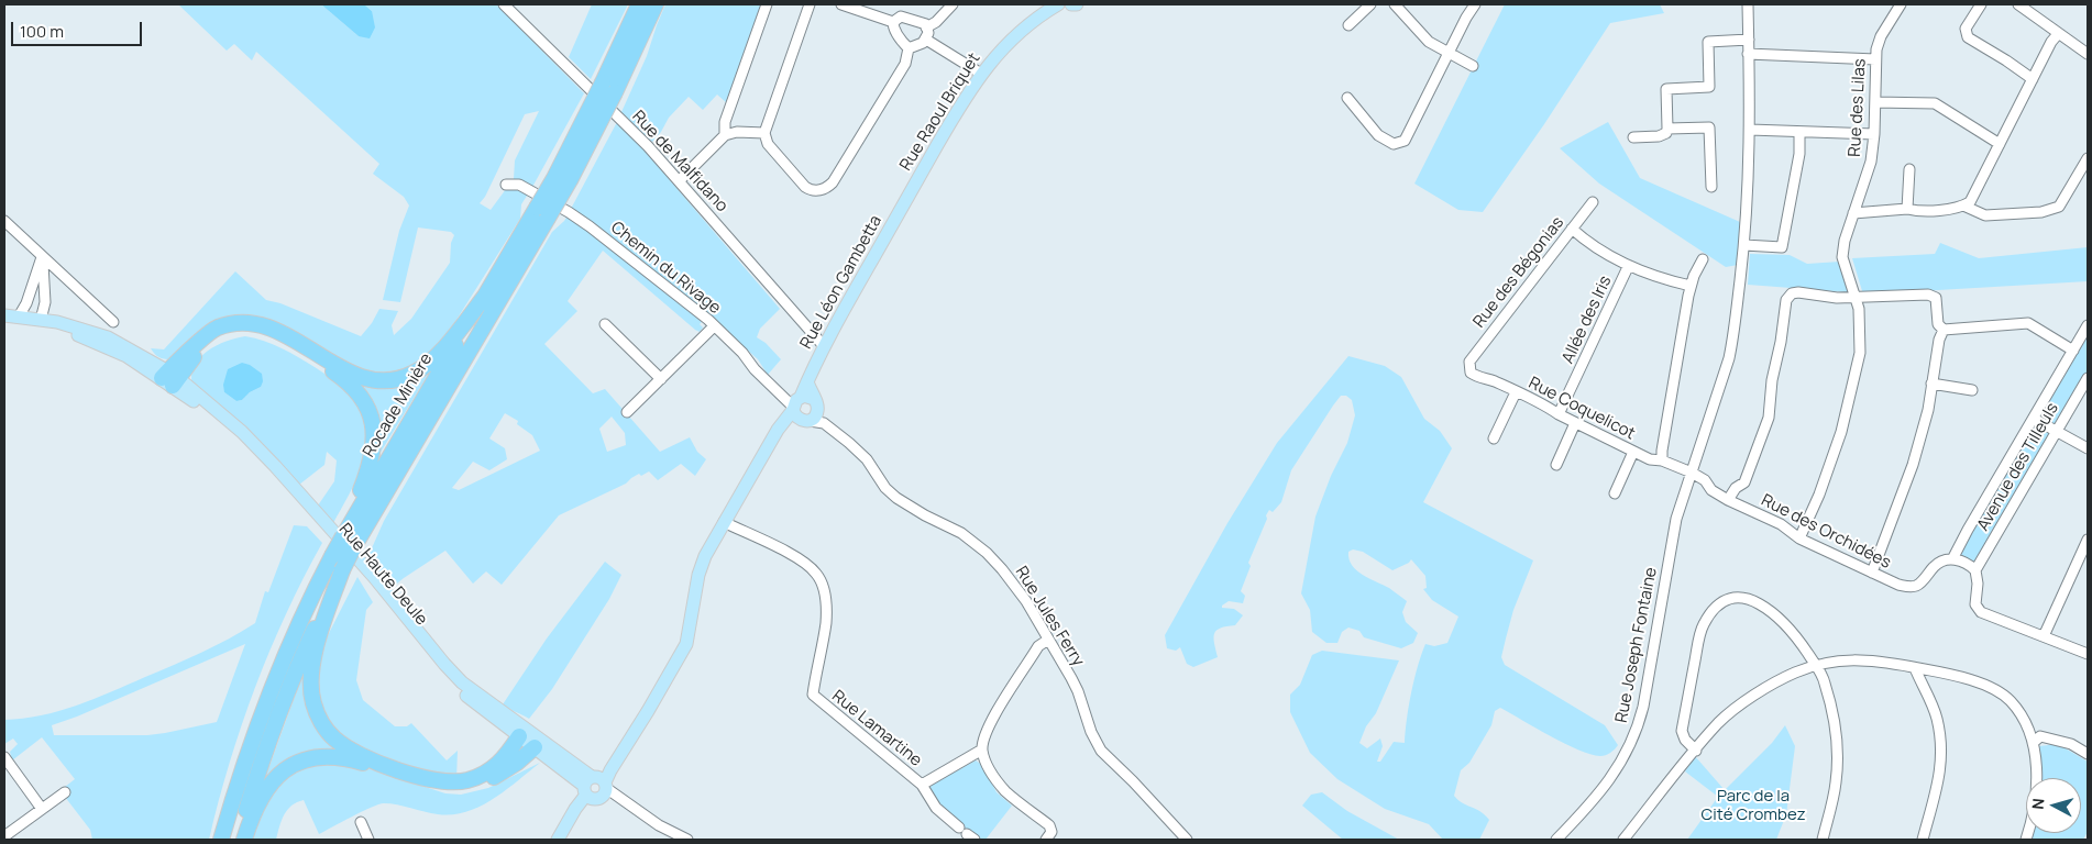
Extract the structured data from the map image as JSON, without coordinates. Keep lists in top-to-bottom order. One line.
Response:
{"streets":{"highway":["Rocade Minière"],"main road":["Rue Raoul Briquet","Rue Léon Gambetta","Rue Haute Deule"],"street":["Rue des Lilas","Rue de Malfidano","Chemin du Rivage","Rue des Bégonias","Allée des Iris","Rue Coquelicot","Avenue des Tilleuls","Rue des Orchidées","Rue Jules Ferry","Rue Joseph Fontaine","Rue Lamartine"]},"crossings":[["Rue des Lilas","Rue des Orchidées"],["Rue Raoul Briquet","Rue Léon Gambetta"],["Rue de Malfidano","Rue Léon Gambetta"],["Chemin du Rivage","Rue Léon Gambetta"],["Chemin du Rivage","Rue Jules Ferry"],["Rue des Bégonias","Rue Coquelicot"],["Rue Léon Gambetta","Rue Haute Deule"],["Rue Léon Gambetta","Rue Jules Ferry"],["Rue Léon Gambetta","Rue Lamartine"],["Allée des Iris","Rue Coquelicot"],["Rue Coquelicot","Rue des Orchidées"],["Rue Coquelicot","Rue Joseph Fontaine"],["Rue des Orchidées","Rue Joseph Fontaine"]],"parks":["Parc de la Cité Crombez"],"scale_bar":"100 m","north":"left"}
